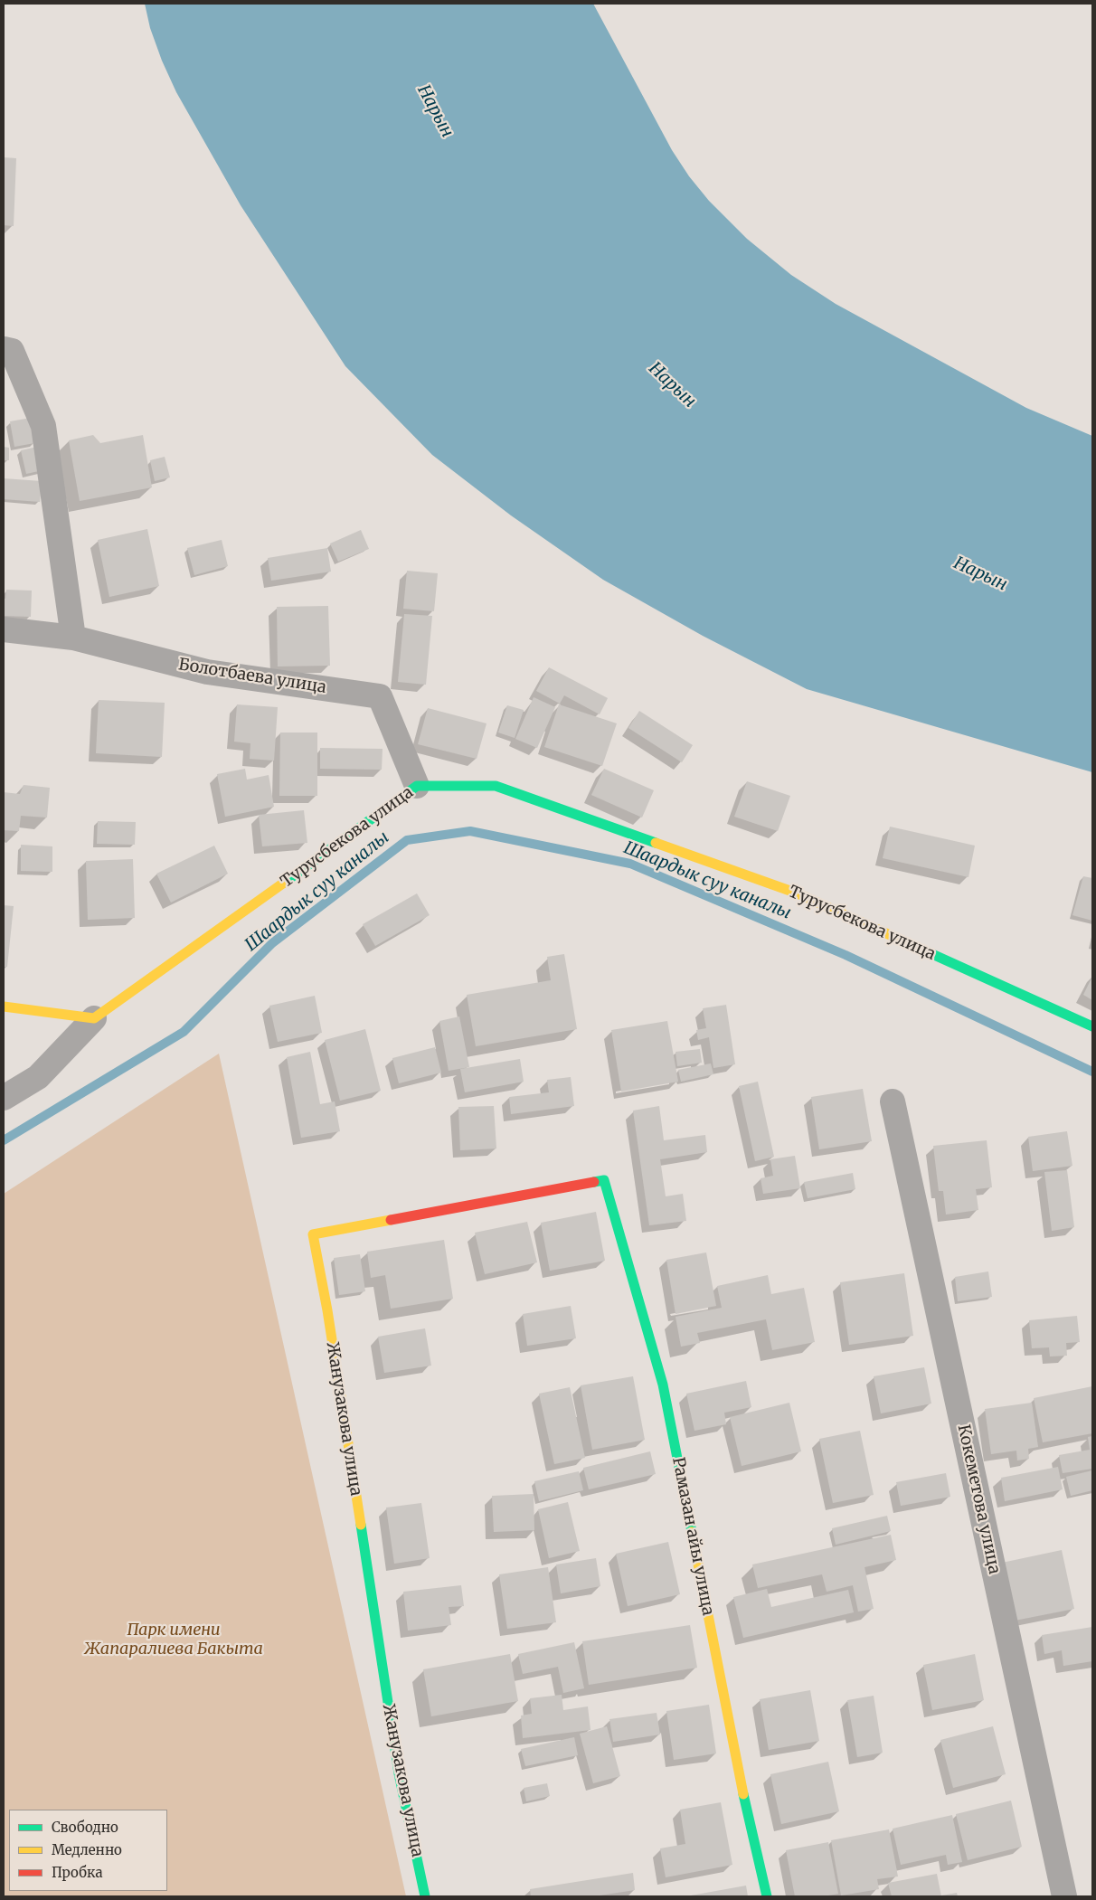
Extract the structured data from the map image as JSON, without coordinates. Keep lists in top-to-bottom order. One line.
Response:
{"streets":{"street":["Болотбаева улица","Турусбекова улица","Жанузакова улица","Кокеметова улица","Рамазан айы улица"]},"crossings":[["Болотбаева улица","Турусбекова улица"],["Жанузакова улица","Рамазан айы улица"]],"water":["Нарын","Шаардык суу каналы"],"parks":["Парк имени Жапаралиева Бакыта"],"legend":["Свободно","Медленно","Пробка"]}
